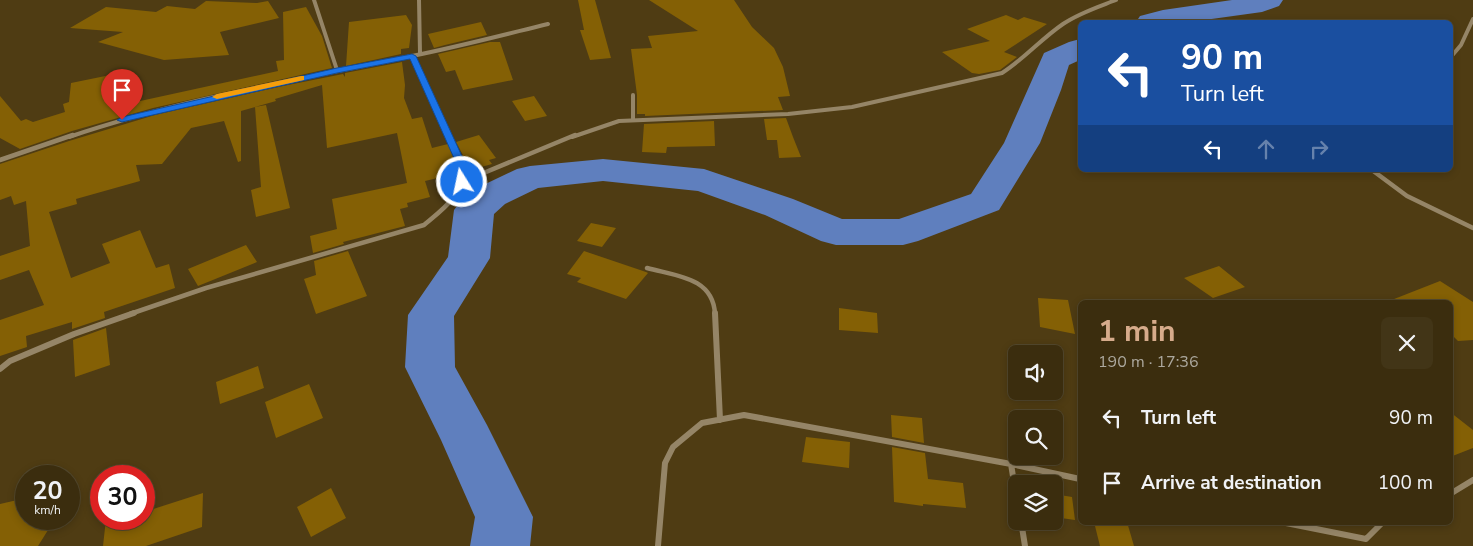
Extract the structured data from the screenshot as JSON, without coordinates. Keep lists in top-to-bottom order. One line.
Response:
{"page":{"turn":["90 m","Turn left"],"heading":["1 min","190 m · 17:36"],"list":[{"name":"Turn left","value":"90 m"},{"name":"Arrive at destination","value":"100 m"}],"speed":"20 km/h","limit":"30"}}
